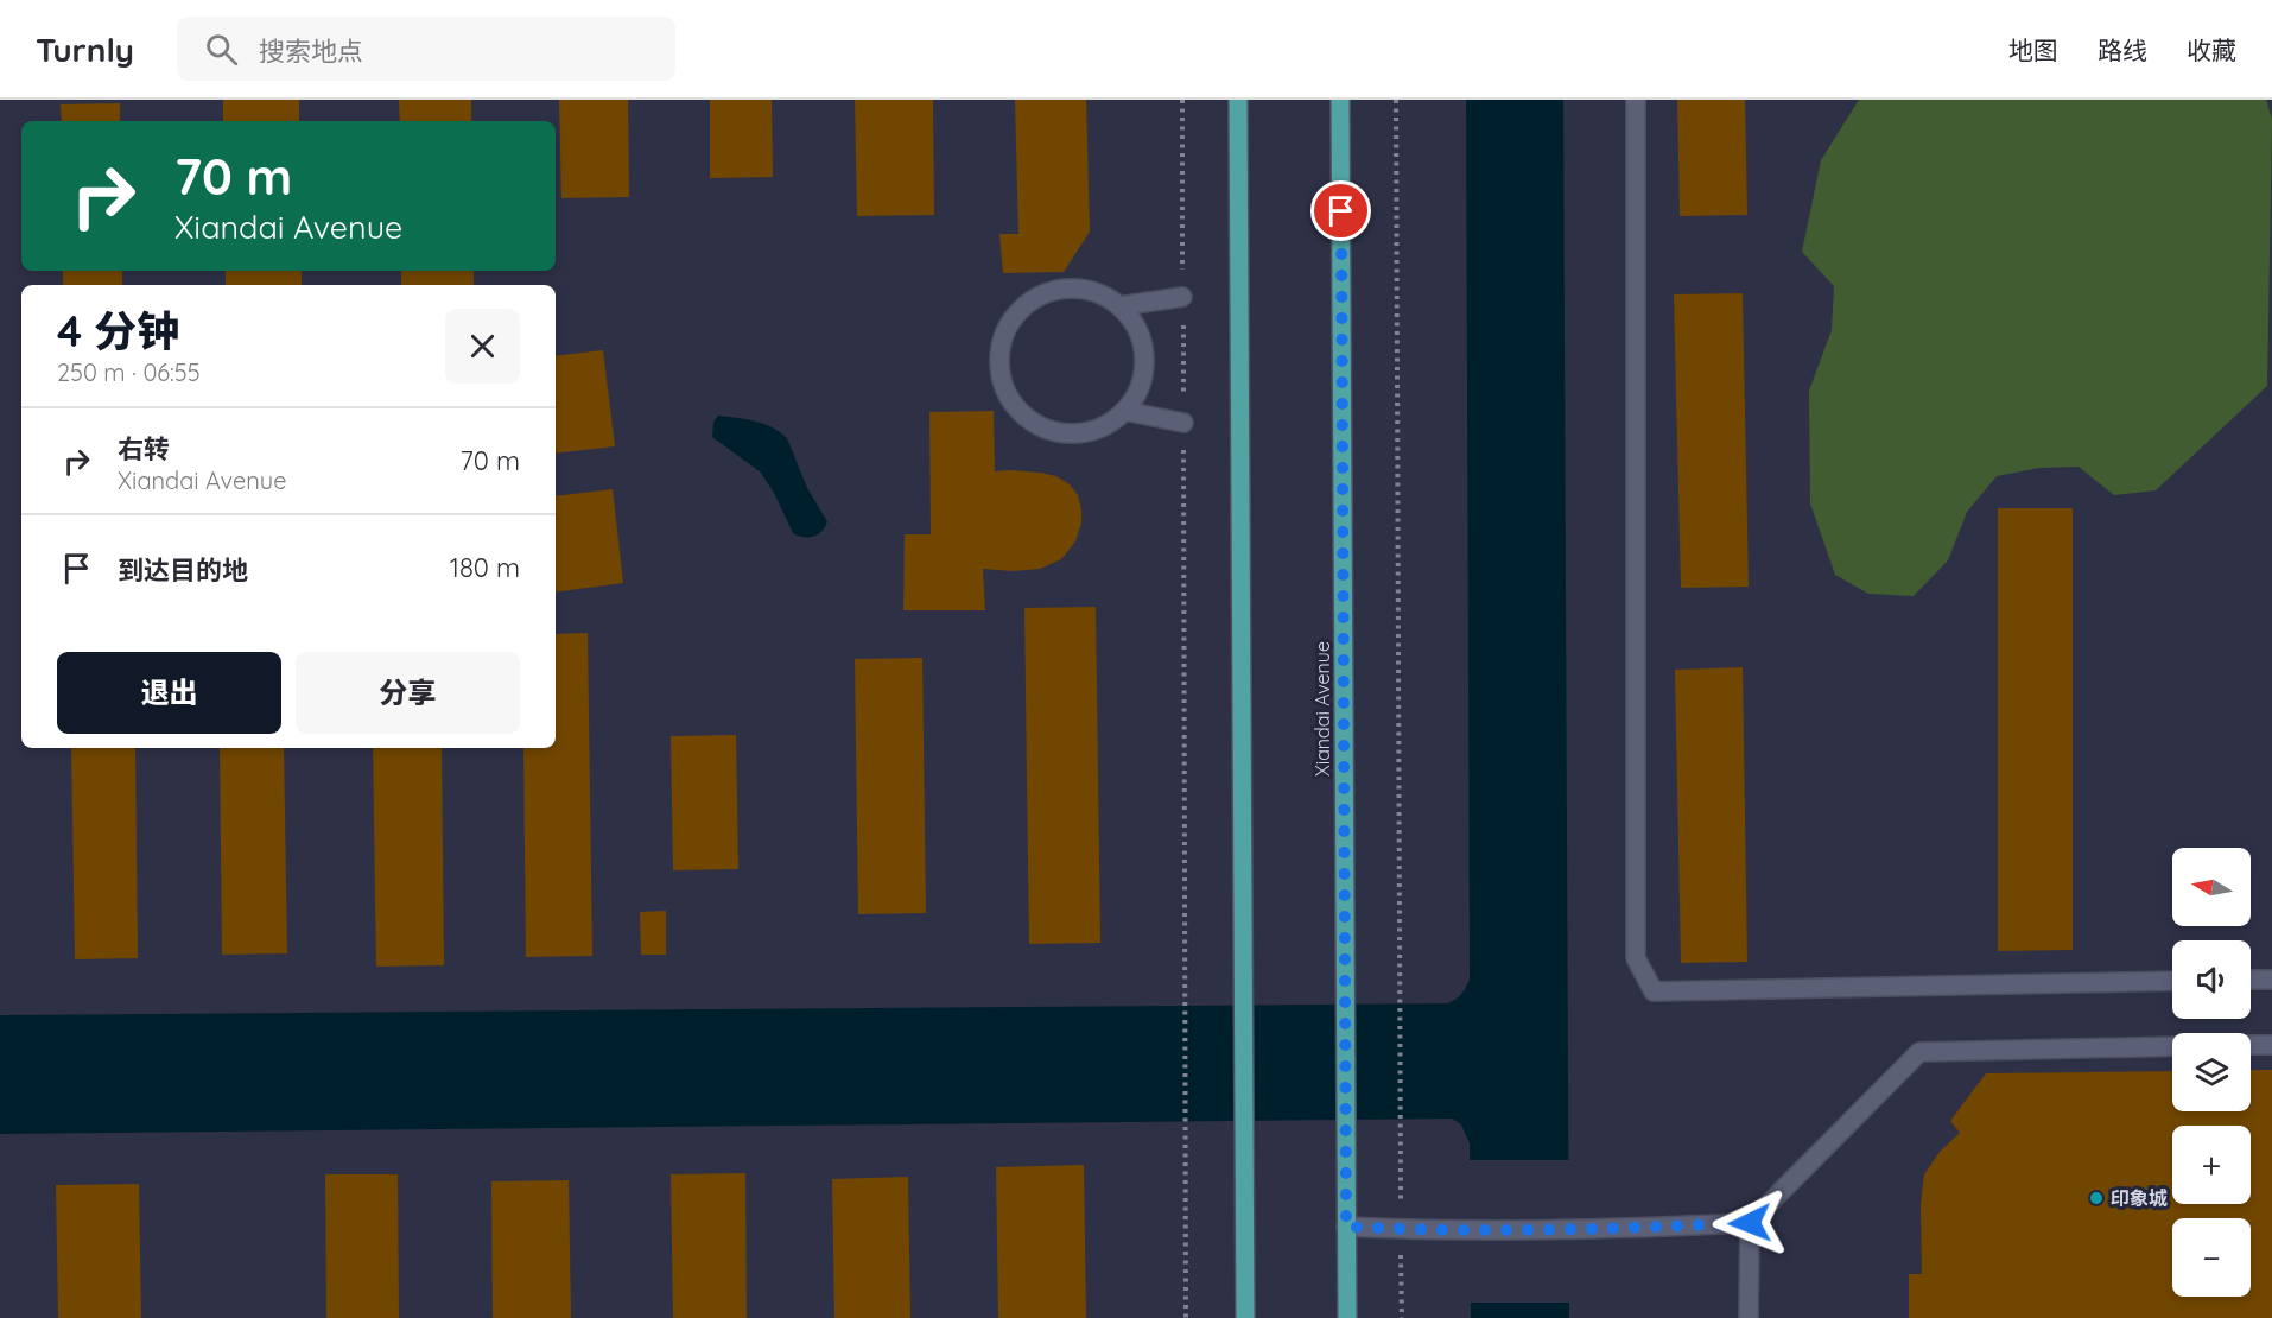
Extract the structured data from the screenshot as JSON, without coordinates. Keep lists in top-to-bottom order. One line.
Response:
{"streets":{"main road":["Xiandai Avenue"]},"places":["印象城"],"north":"left","page":{"header":"Turnly","search":"搜索地点","nav":["地图","路线","收藏"],"turn":["70 m","Xiandai Avenue"],"heading":["4 分钟","250 m · 06:55"],"list":[{"name":"右转","note":"Xiandai Avenue","value":"70 m"},{"name":"到达目的地","value":"180 m"}],"buttons":["退出","分享"],"map_buttons":["+","−"]}}
